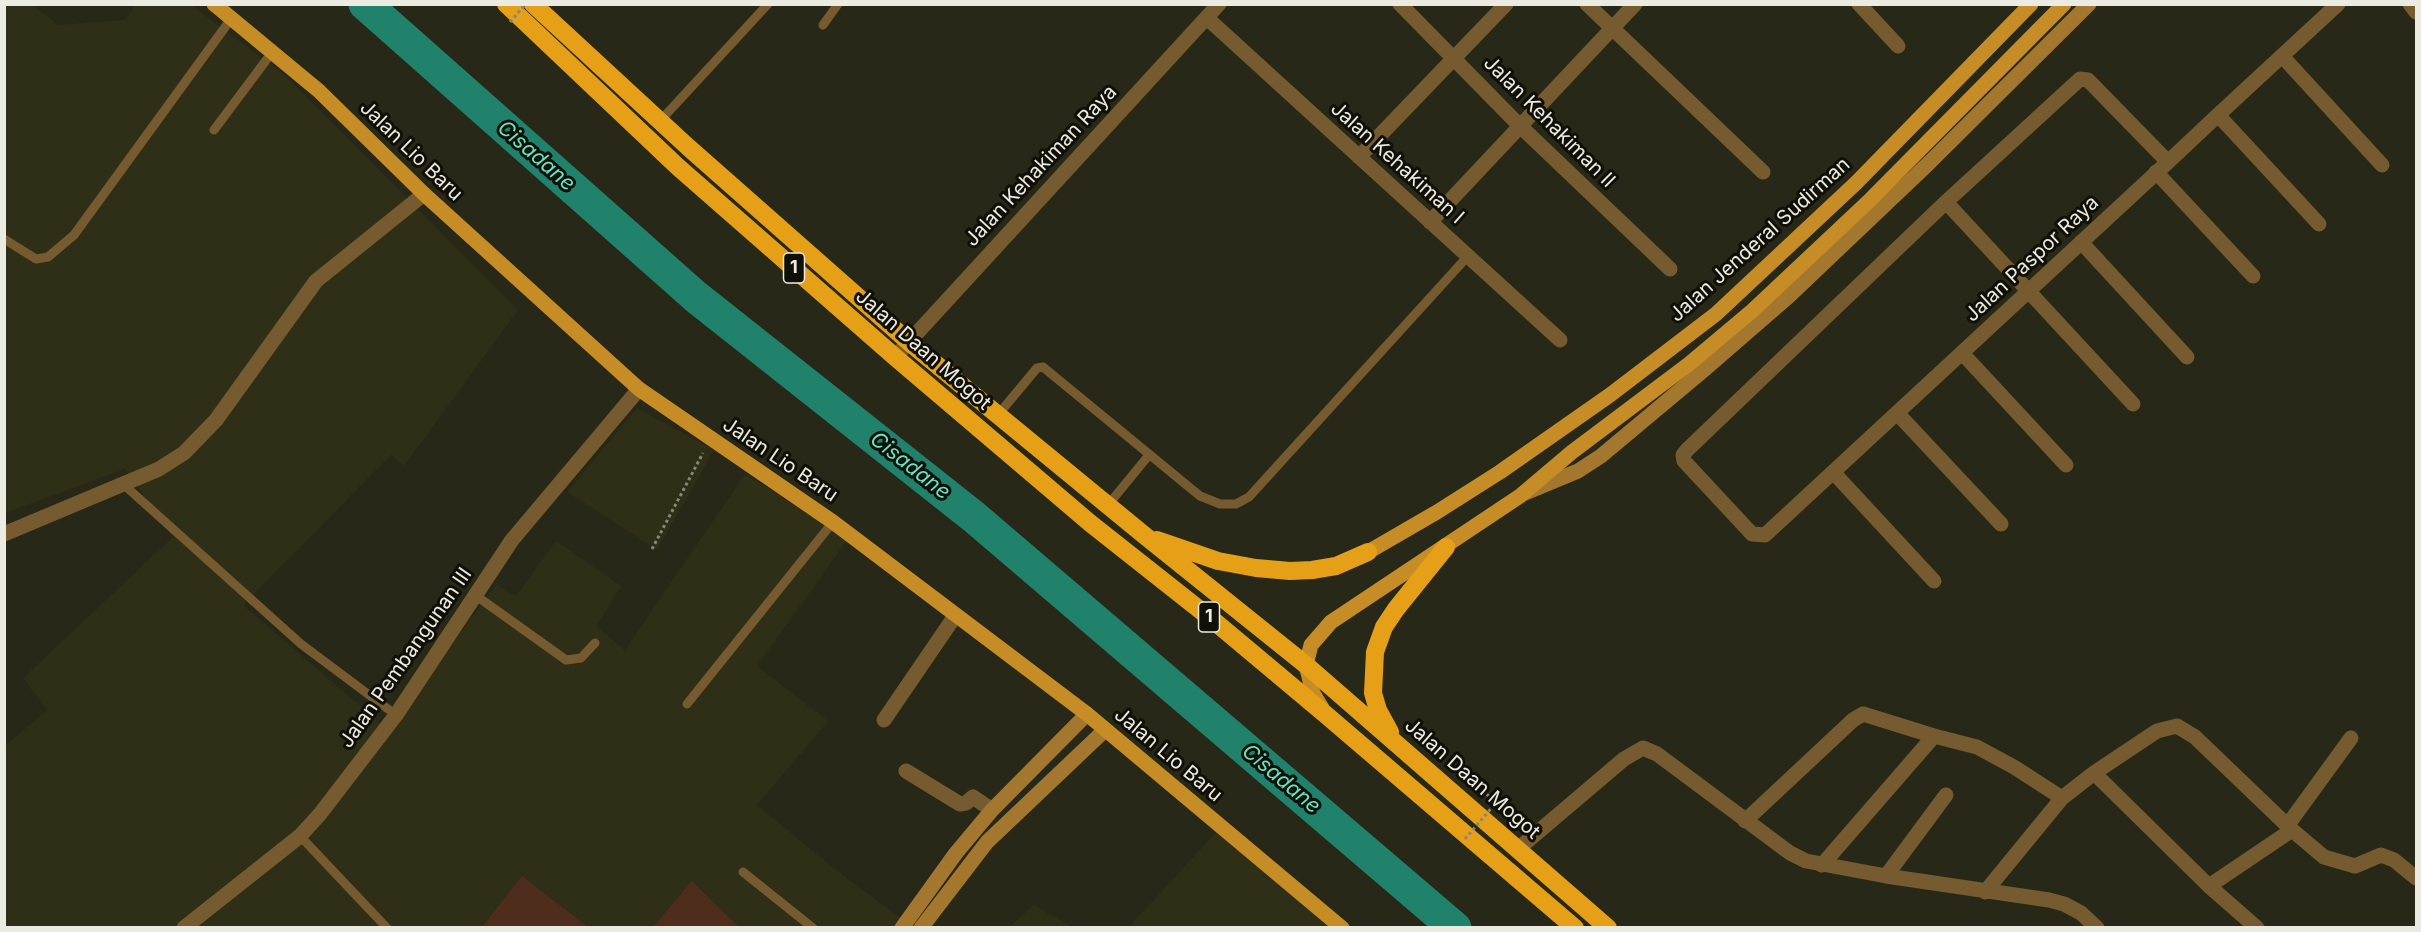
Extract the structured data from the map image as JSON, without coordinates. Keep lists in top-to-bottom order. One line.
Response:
{"streets":{"highway":["1","Jalan Daan Mogot"],"main road":["Jalan Lio Baru","Jalan Jenderal Sudirman"],"street":["Jalan Kehakiman II","Jalan Kehakiman I","Jalan Kehakiman Raya","Jalan Paspor Raya","Jalan Pembangunan III"]},"crossings":[["Jalan Lio Baru","Jalan Pembangunan III"],["Jalan Kehakiman I","Jalan Kehakiman Raya"],["Jalan Kehakiman Raya","Jalan Daan Mogot"]],"water":["Cisadane"]}
